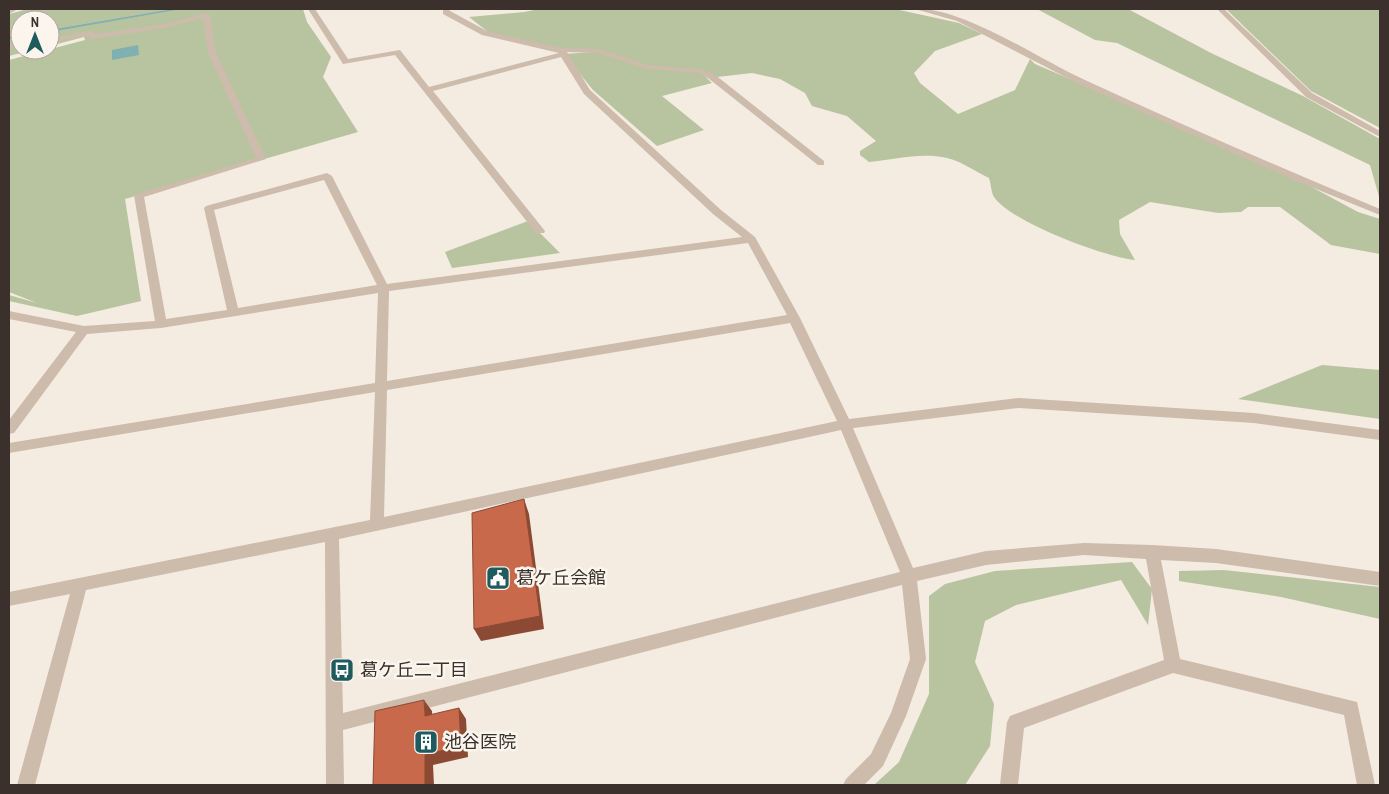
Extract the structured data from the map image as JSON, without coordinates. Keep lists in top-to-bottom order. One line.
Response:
{"places":{"public building":["葛ケ丘会館"],"bus stop":["葛ケ丘二丁目"],"building":["池谷医院"]},"north":"top"}
